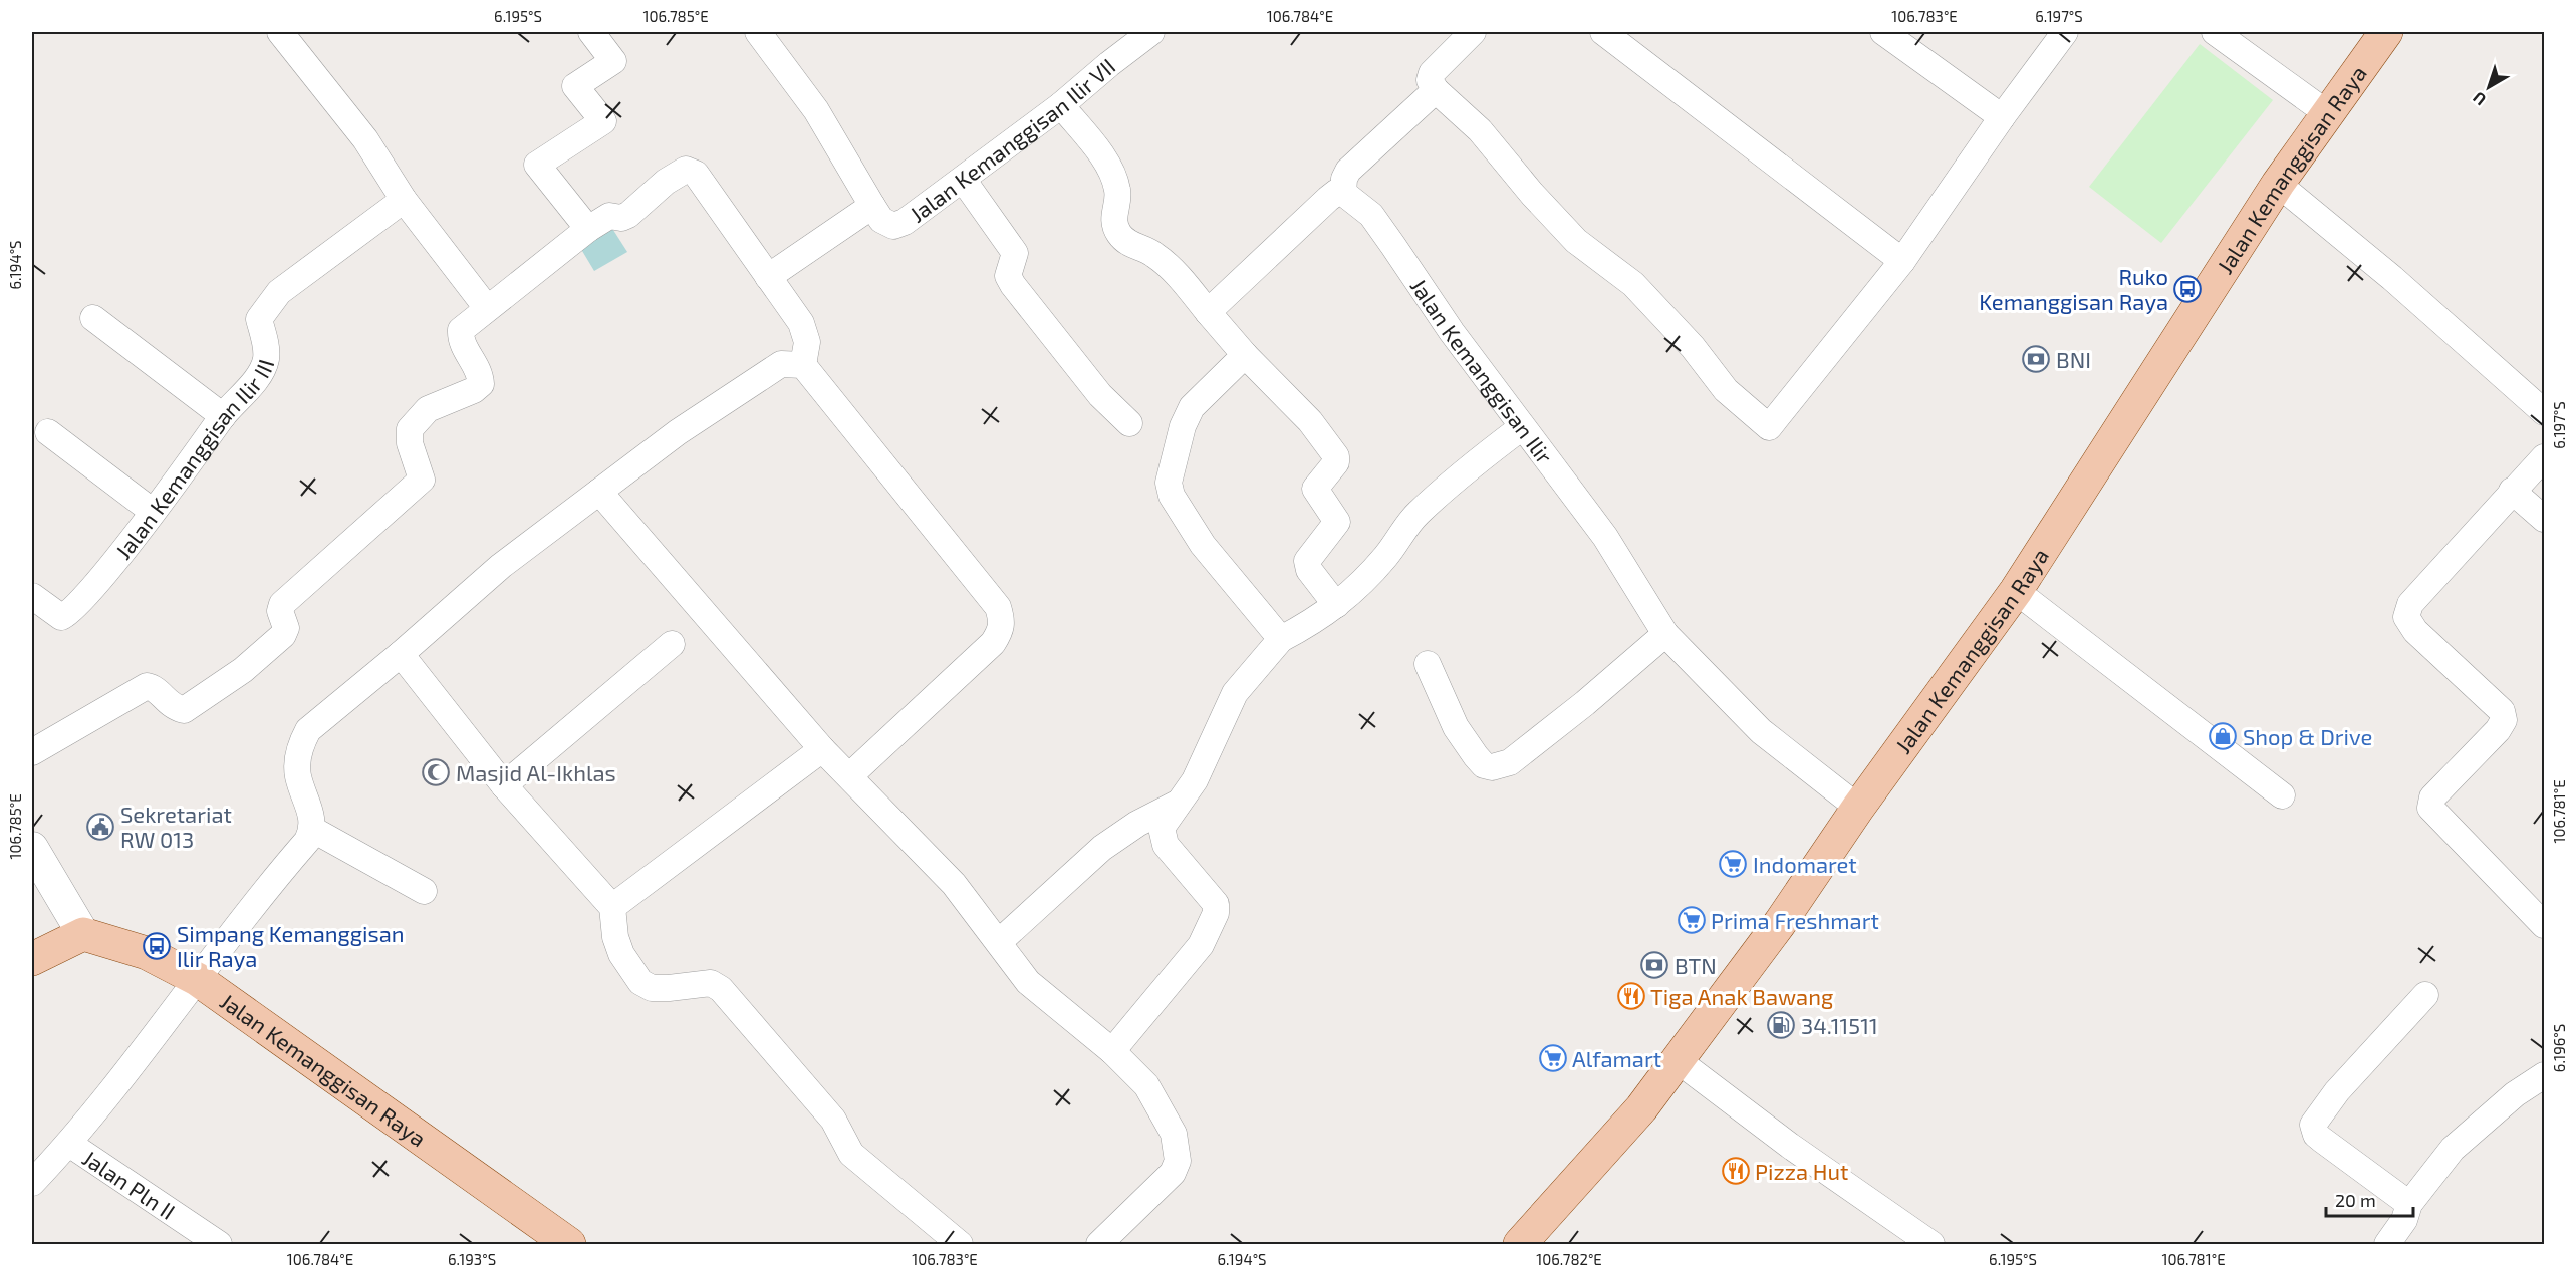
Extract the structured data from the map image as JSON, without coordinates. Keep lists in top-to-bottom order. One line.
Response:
{"streets":{"main road":["Jalan Kemanggisan Raya"],"street":["Jalan Kemanggisan Ilir VII","Jalan Kemanggisan Ilir","Jalan Kemanggisan Ilir III","Jalan Pln II"]},"crossings":[["Jalan Kemanggisan Raya","Jalan Kemanggisan Ilir"]],"places":{"bus stop":["Ruko Kemanggisan Raya","Simpang Kemanggisan Ilir Raya"],"bank":["BNI","BTN"],"shop":["Shop & Drive"],"mosque":["Masjid Al-Ikhlas"],"public building":["Sekretariat RW 013"],"supermarket":["Indomaret","Prima Freshmart","Alfamart"],"restaurant":["Tiga Anak Bawang","Pizza Hut"],"fuel station":["34.11511"]},"scale_bar":"20 m","north":"bottom left","coordinates":["6.195°S","106.785°E","106.784°E","106.783°E","6.197°S","6.194°S","106.781°E","6.196°S","6.193°S","106.782°E"]}
